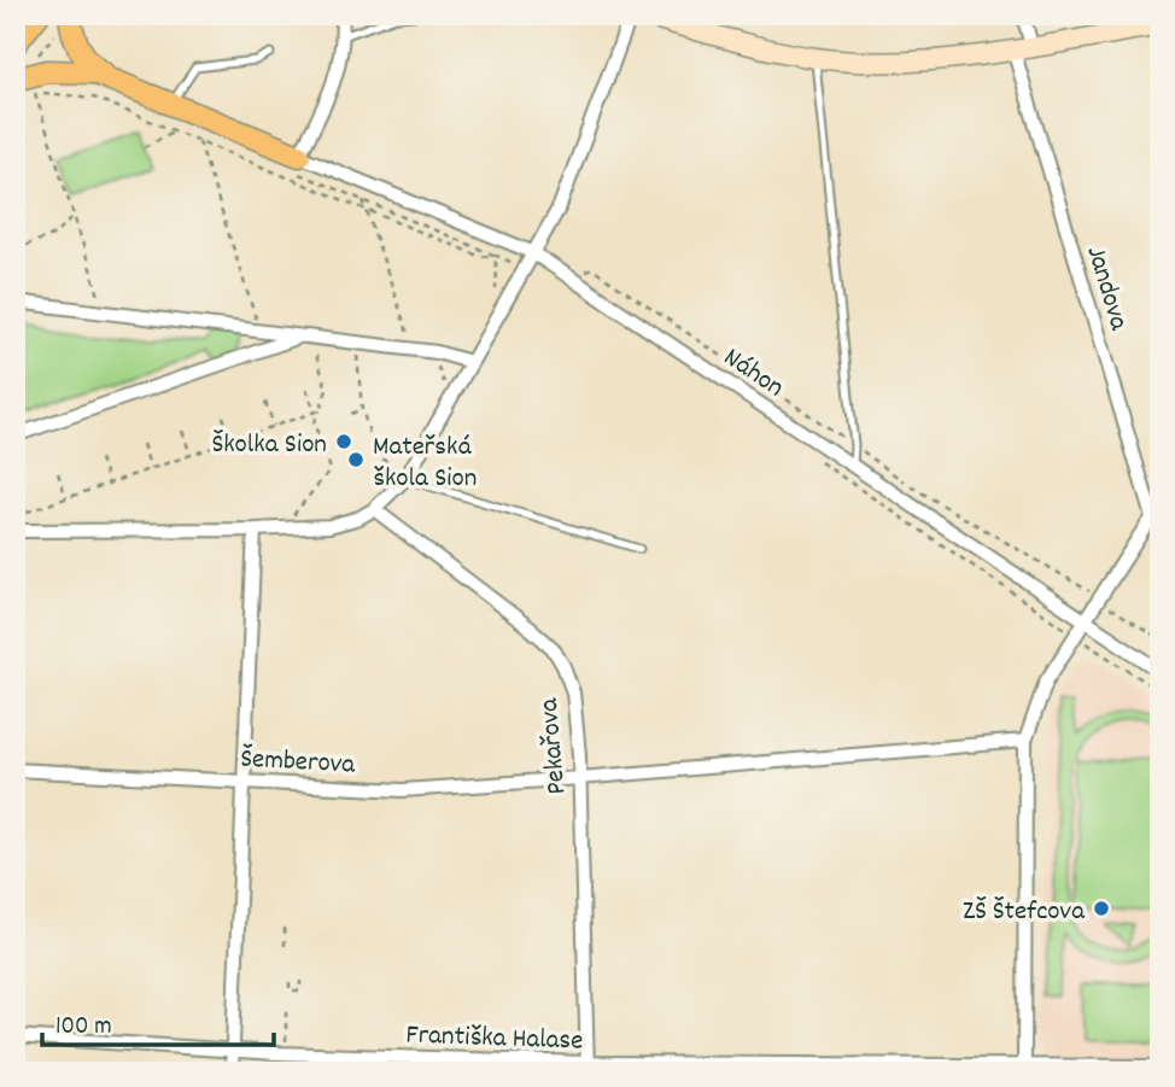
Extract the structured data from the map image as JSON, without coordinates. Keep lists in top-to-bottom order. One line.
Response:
{"streets":{"street":["Jandova","Náhon","Pekařova","Šemberova","Františka Halase"]},"crossings":[["Jandova","Náhon"],["Jandova","Šemberova"],["Jandova","Františka Halase"],["Pekařova","Šemberova"],["Pekařova","Františka Halase"]],"places":["Školka Sion","Mateřská škola Sion","ZŠ Štefcova"],"scale_bar":"100 m"}
